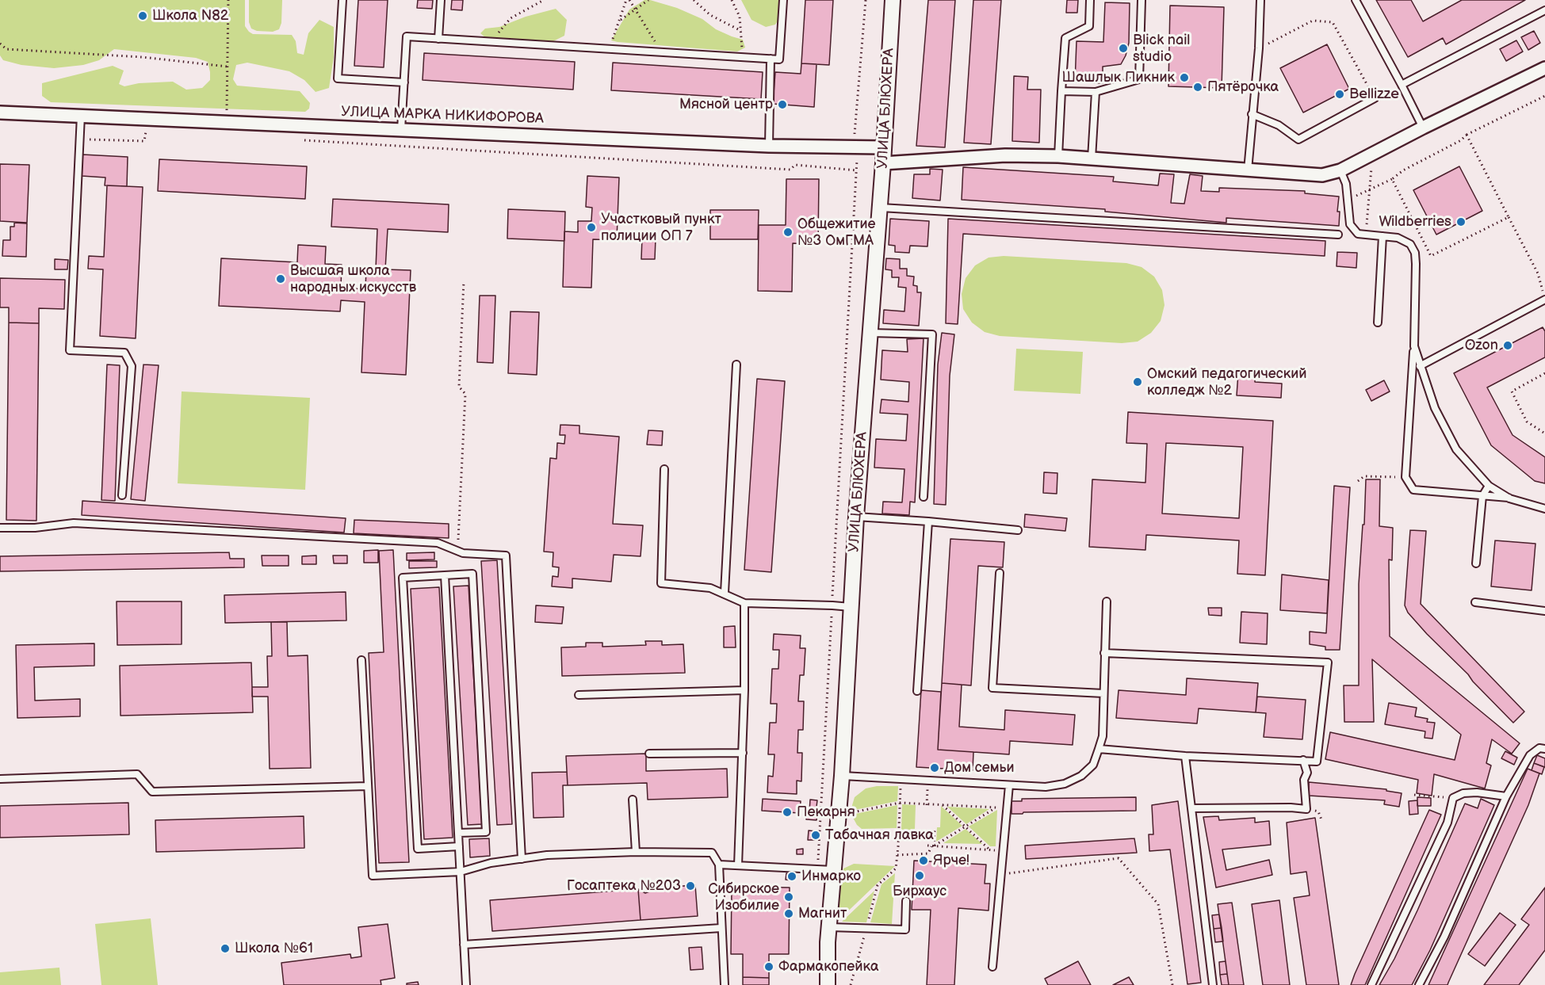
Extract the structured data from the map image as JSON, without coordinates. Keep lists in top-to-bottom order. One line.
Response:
{"streets":{"street":["УЛИЦА БЛЮХЕРА","УЛИЦА МАРКА НИКИФОРОВА"]},"crossings":[["УЛИЦА БЛЮХЕРА","УЛИЦА МАРКА НИКИФОРОВА"]],"places":["Школа N82","Blick nail studio","Шашлык Пикник","Пятёрочка","Bellizze","Мясной центр","Wildberries","Участковый пункт полиции ОП 7","Общежитие №3 ОмГМА","Высшая школа народных искусств","Ozon","Омский педагогический колледж №2","Дом семьи","Пекарня","Табачная лавка","Ярче!","Бирхаус","Инмарко","Госаптека №203","Сибирское Изобилие","Магнит","Школа №61","Фармакопейка"]}
